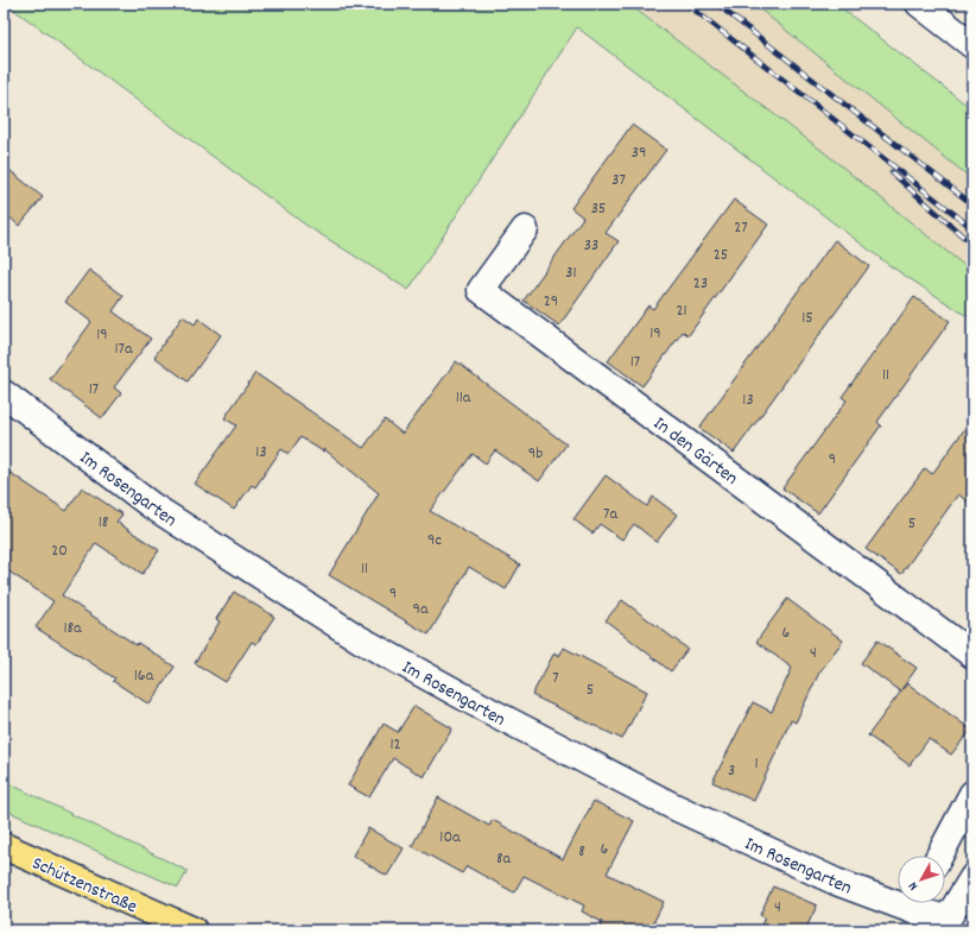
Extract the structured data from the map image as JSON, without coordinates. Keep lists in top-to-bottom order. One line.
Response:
{"streets":{"main road":["Schützenstraße"],"street":["In den Gärten","Im Rosengarten"]},"house_numbers":["39","37","35","27","33","25","31","23","29","21","15","19","19","17a","17","11","17","11a","13","13","9b","9","7a","18","5","9c","20","11","9","9a","18a","6","4","16a","7","5","12","1","3","10a","6","8","8a","4"],"north":"bottom left"}
